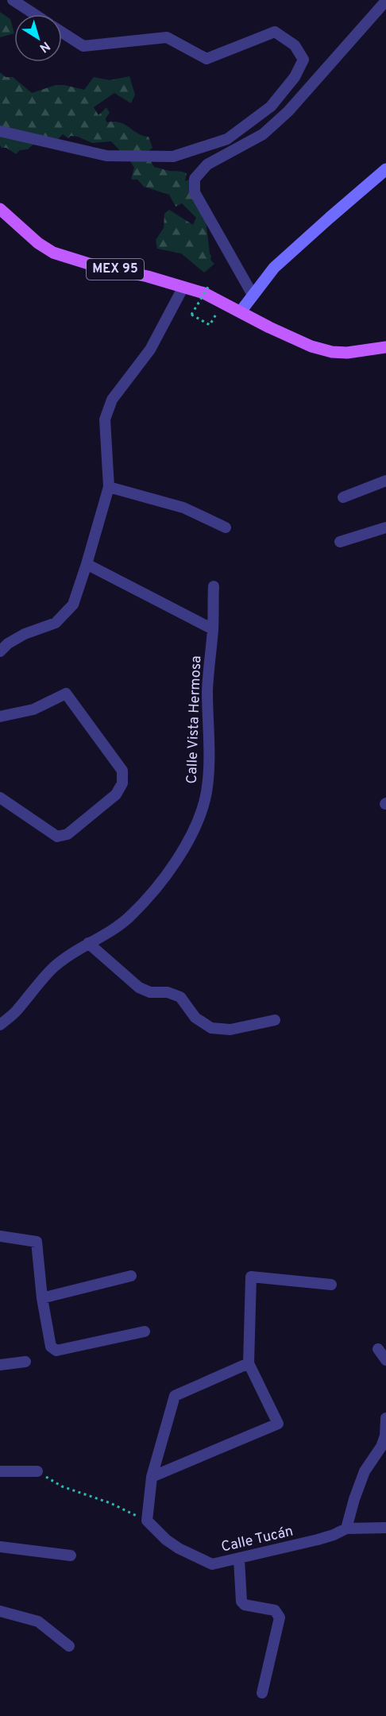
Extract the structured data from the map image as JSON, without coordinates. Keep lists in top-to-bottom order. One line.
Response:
{"streets":{"main road":["MEX 95"],"street":["Calle Vista Hermosa","Calle Tucán"]},"north":"bottom right"}
